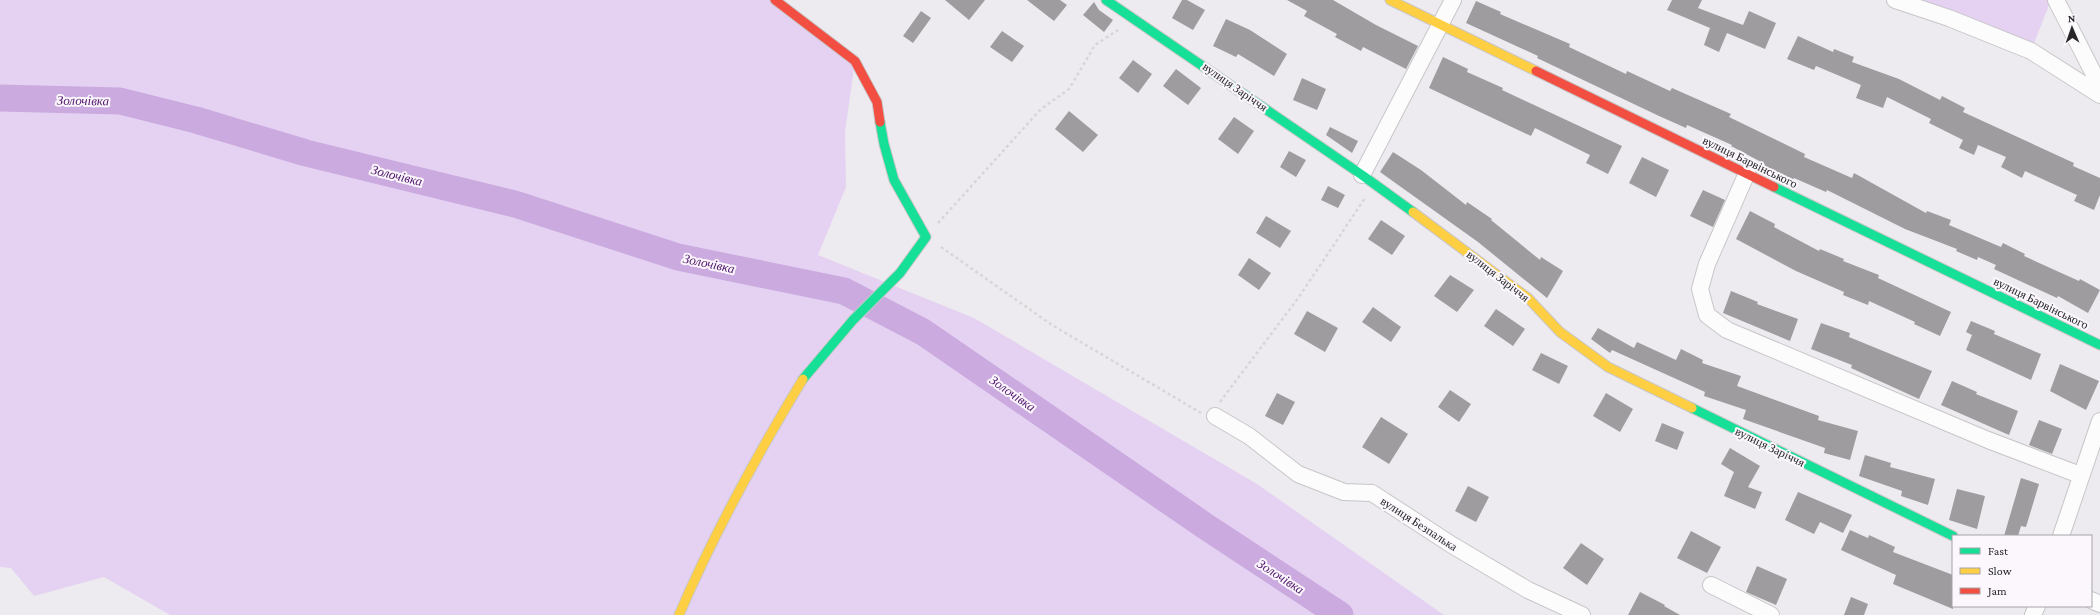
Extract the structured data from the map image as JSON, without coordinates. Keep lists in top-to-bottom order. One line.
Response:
{"streets":{"street":["вулиця Заріччя","вулиця Барвінського","вулиця Безпалька"]},"water":["Золочівка"],"legend":["Fast","Slow","Jam"],"north":"top"}
